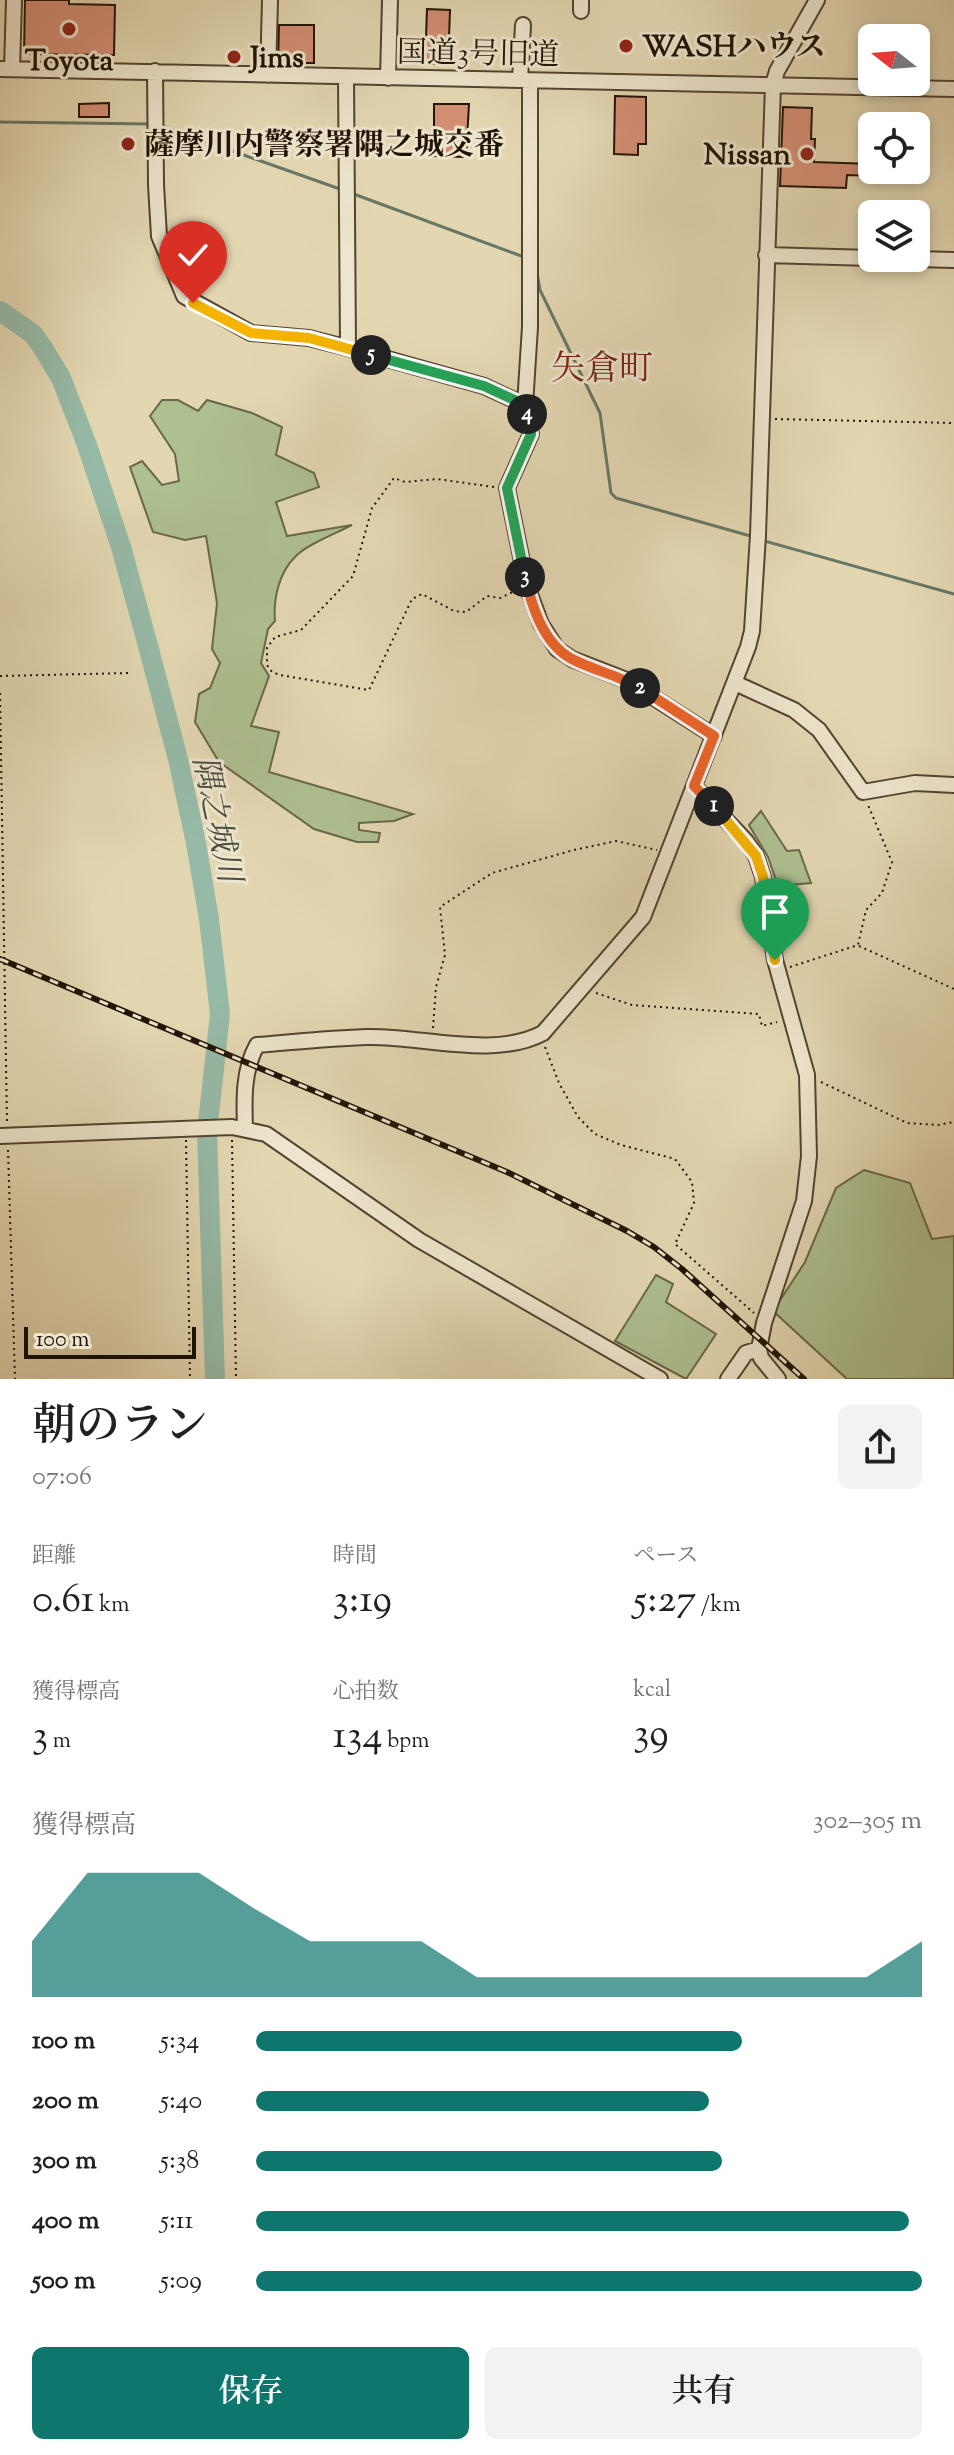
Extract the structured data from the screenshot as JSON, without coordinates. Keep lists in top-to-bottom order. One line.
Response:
{"streets":{"street":["国道3号旧道"]},"districts":["矢倉町"],"water":["隅之城川"],"places":["Toyota","WASHハウス","Jims","薩摩川内警察署隅之城交番","Nissan"],"scale_bar":"100 m","north":"left","page":{"pins":["5","4","3","2","1"],"scale":"100 m","heading":["朝のラン","07:06"],"stats":[["距離","0.61 km"],["時間","3:19"],["ペース","5:27 /km"],["獲得標高","3 m"],["心拍数","134 bpm"],["kcal","39"]],"chart":["獲得標高","302–305 m"],"list":[{"name":"100 m","note":"5:34"},{"name":"200 m","note":"5:40"},{"name":"300 m","note":"5:38"},{"name":"400 m","note":"5:11"},{"name":"500 m","note":"5:09"}],"buttons":["保存","共有"]}}
